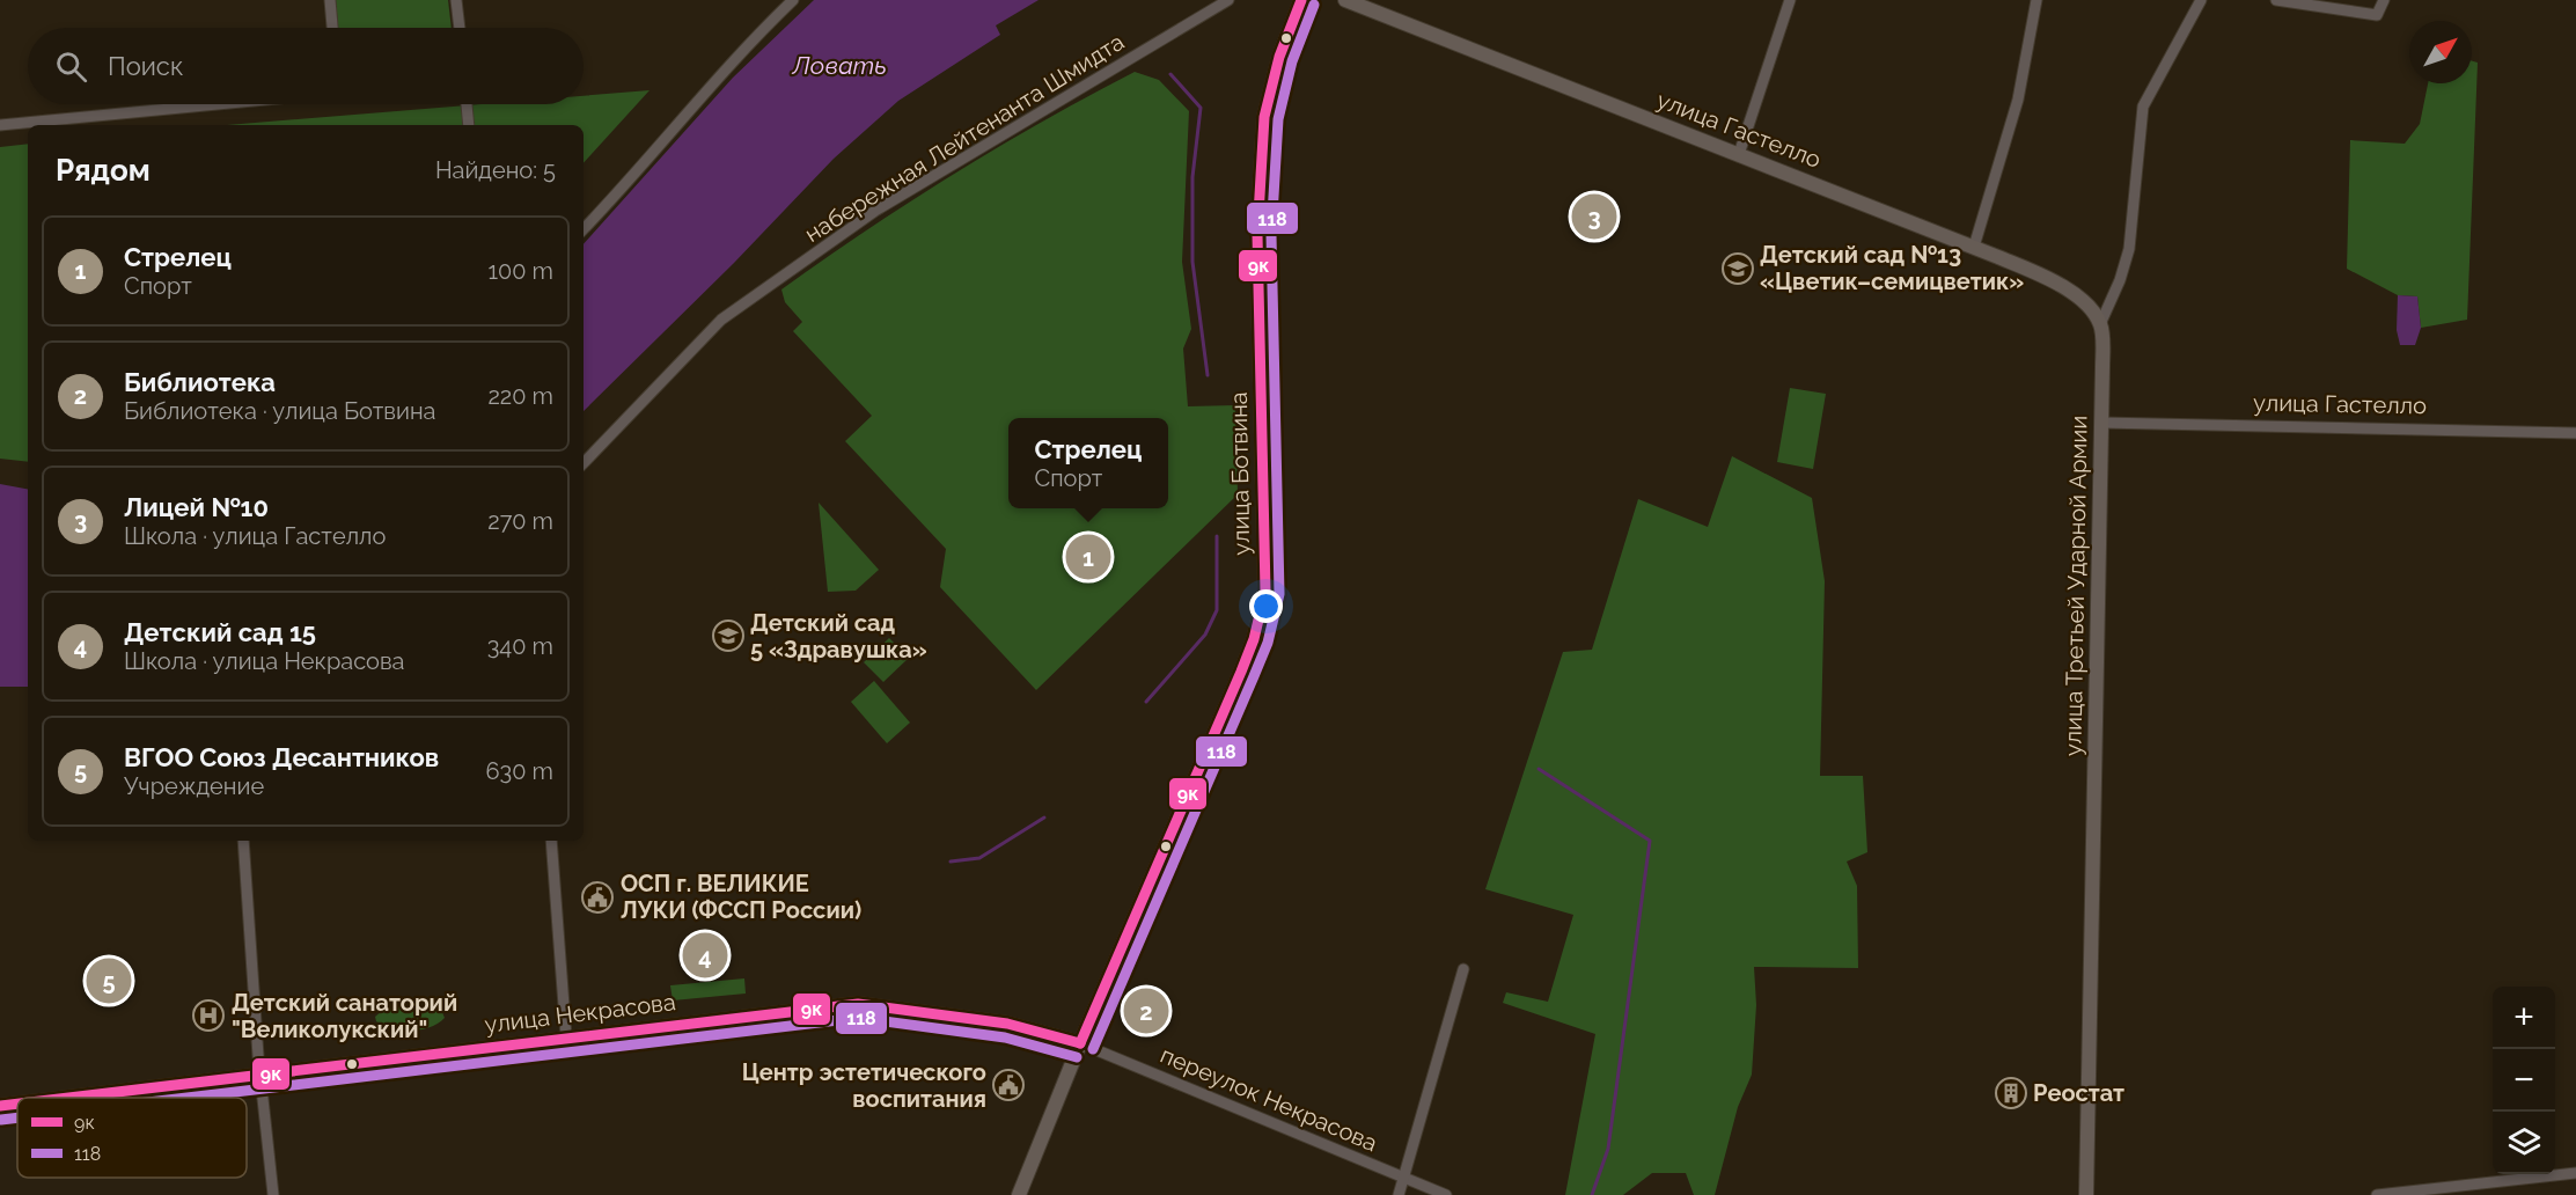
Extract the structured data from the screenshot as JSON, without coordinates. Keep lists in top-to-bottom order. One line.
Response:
{"streets":{"main road":["улица Гастелло","улица Ботвина","улица Третьей Ударной Армии","улица Некрасова"],"street":["набережная Лейтенанта Шмидта","переулок Некрасова"]},"crossings":[["улица Гастелло","улица Третьей Ударной Армии"],["улица Ботвина","улица Некрасова"],["улица Ботвина","переулок Некрасова"],["улица Некрасова","переулок Некрасова"]],"water":["Ловать"],"places":{"school or university":["Детский сад №13 «Цветик–семицветик»","Детский сад 5 «Здравушка»"],"public building":["ОСП г. ВЕЛИКИЕ ЛУКИ (ФССП России)","Центр эстетического воспитания"],"hospital":["Детский санаторий \"Великолукский\""],"building":["Реостат"]},"lines":["transit line 9к","transit line 118"],"legend":["9к","118"],"north":"top right","page":{"search":"Поиск","heading":["Рядом","Найдено: 5"],"pins":["3","1","4","5","2"],"list":[{"mark":"1","name":"Стрелец","note":"Спорт","value":"100 m"},{"mark":"2","name":"Библиотека","note":"Библиотека · улица Ботвина","value":"220 m"},{"mark":"3","name":"Лицей №10","note":"Школа · улица Гастелло","value":"270 m"},{"mark":"4","name":"Детский сад 15","note":"Школа · улица Некрасова","value":"340 m"},{"mark":"5","name":"ВГОО Союз Десантников","note":"Учреждение","value":"630 m"}],"popup":["Стрелец","Спорт"],"map_buttons":["+","−"]}}
